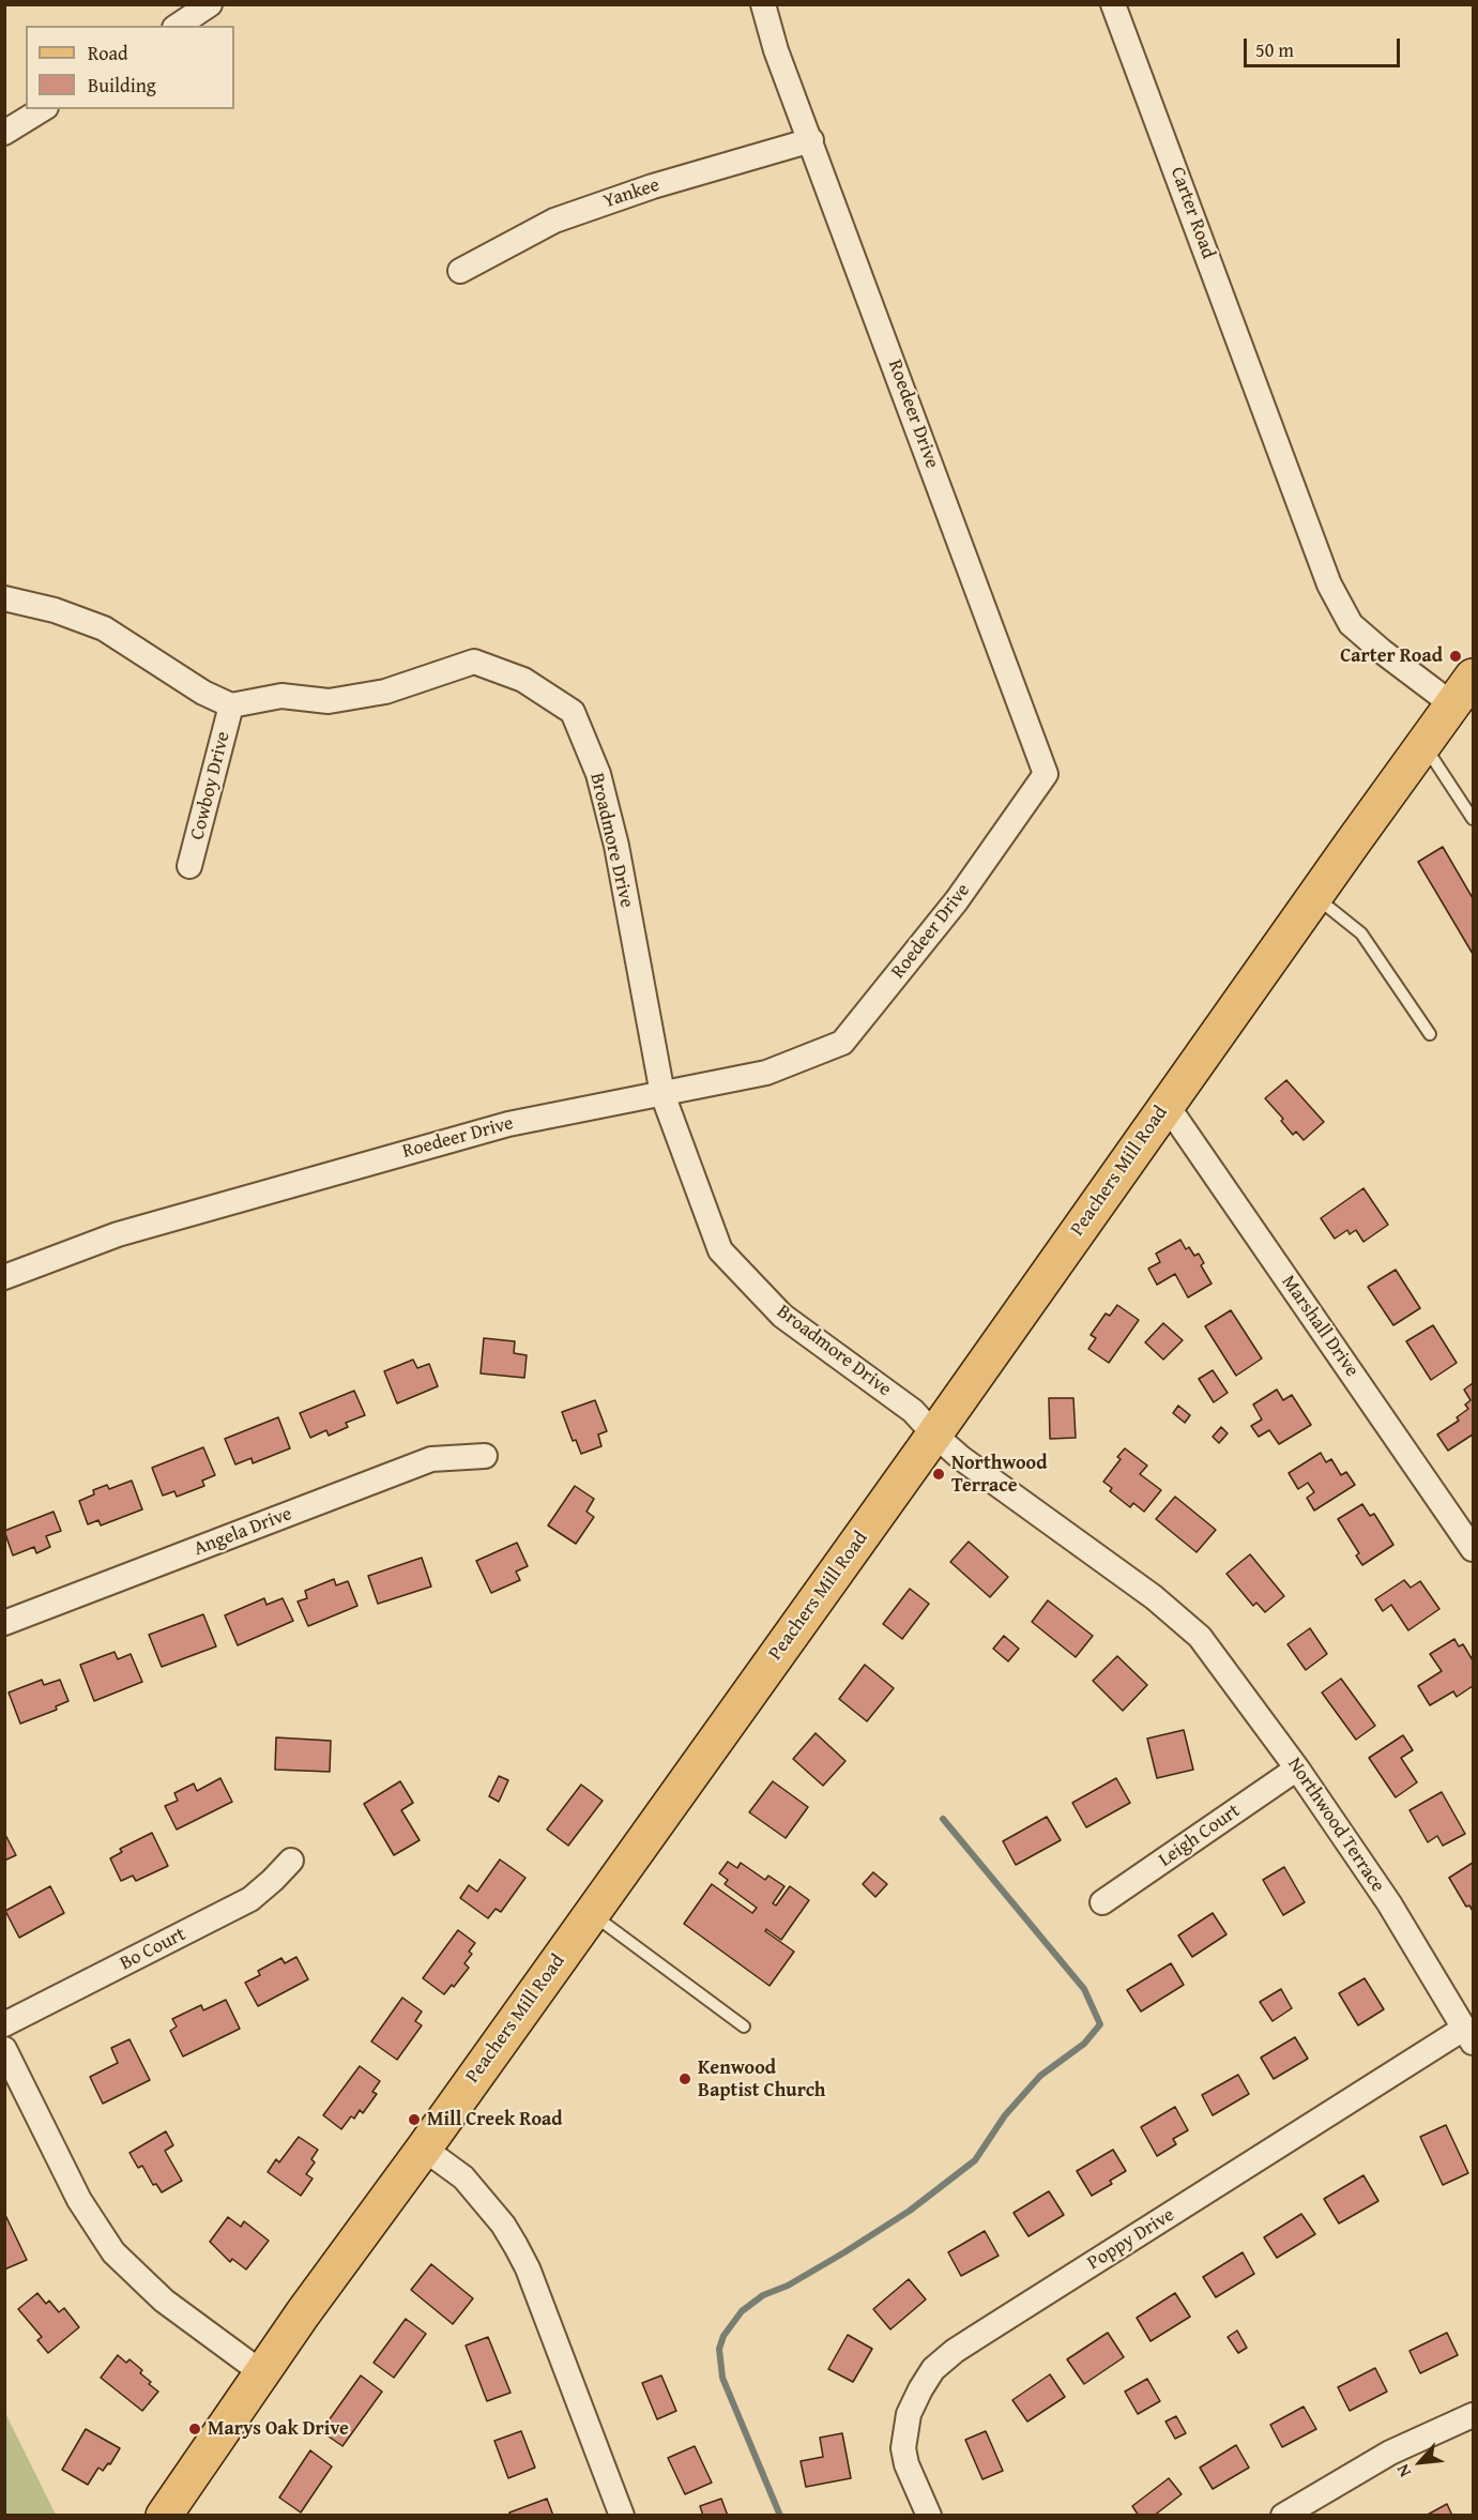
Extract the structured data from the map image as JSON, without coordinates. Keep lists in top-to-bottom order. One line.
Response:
{"streets":{"main road":["Peachers Mill Road"],"street":["Yankee","Carter Road","Roedeer Drive","Cowboy Drive","Broadmore Drive","Marshall Drive","Angela Drive","Northwood Terrace","Leigh Court","Bo Court","Poppy Drive"]},"crossings":[["Yankee","Roedeer Drive"],["Carter Road","Peachers Mill Road"],["Roedeer Drive","Broadmore Drive"],["Cowboy Drive","Broadmore Drive"],["Broadmore Drive","Peachers Mill Road"],["Broadmore Drive","Northwood Terrace"],["Peachers Mill Road","Marshall Drive"],["Peachers Mill Road","Northwood Terrace"],["Northwood Terrace","Leigh Court"],["Northwood Terrace","Poppy Drive"]],"places":["Carter Road","Northwood Terrace","Kenwood Baptist Church","Mill Creek Road","Marys Oak Drive"],"legend":["Road","Building"],"scale_bar":"50 m","north":"bottom left"}
